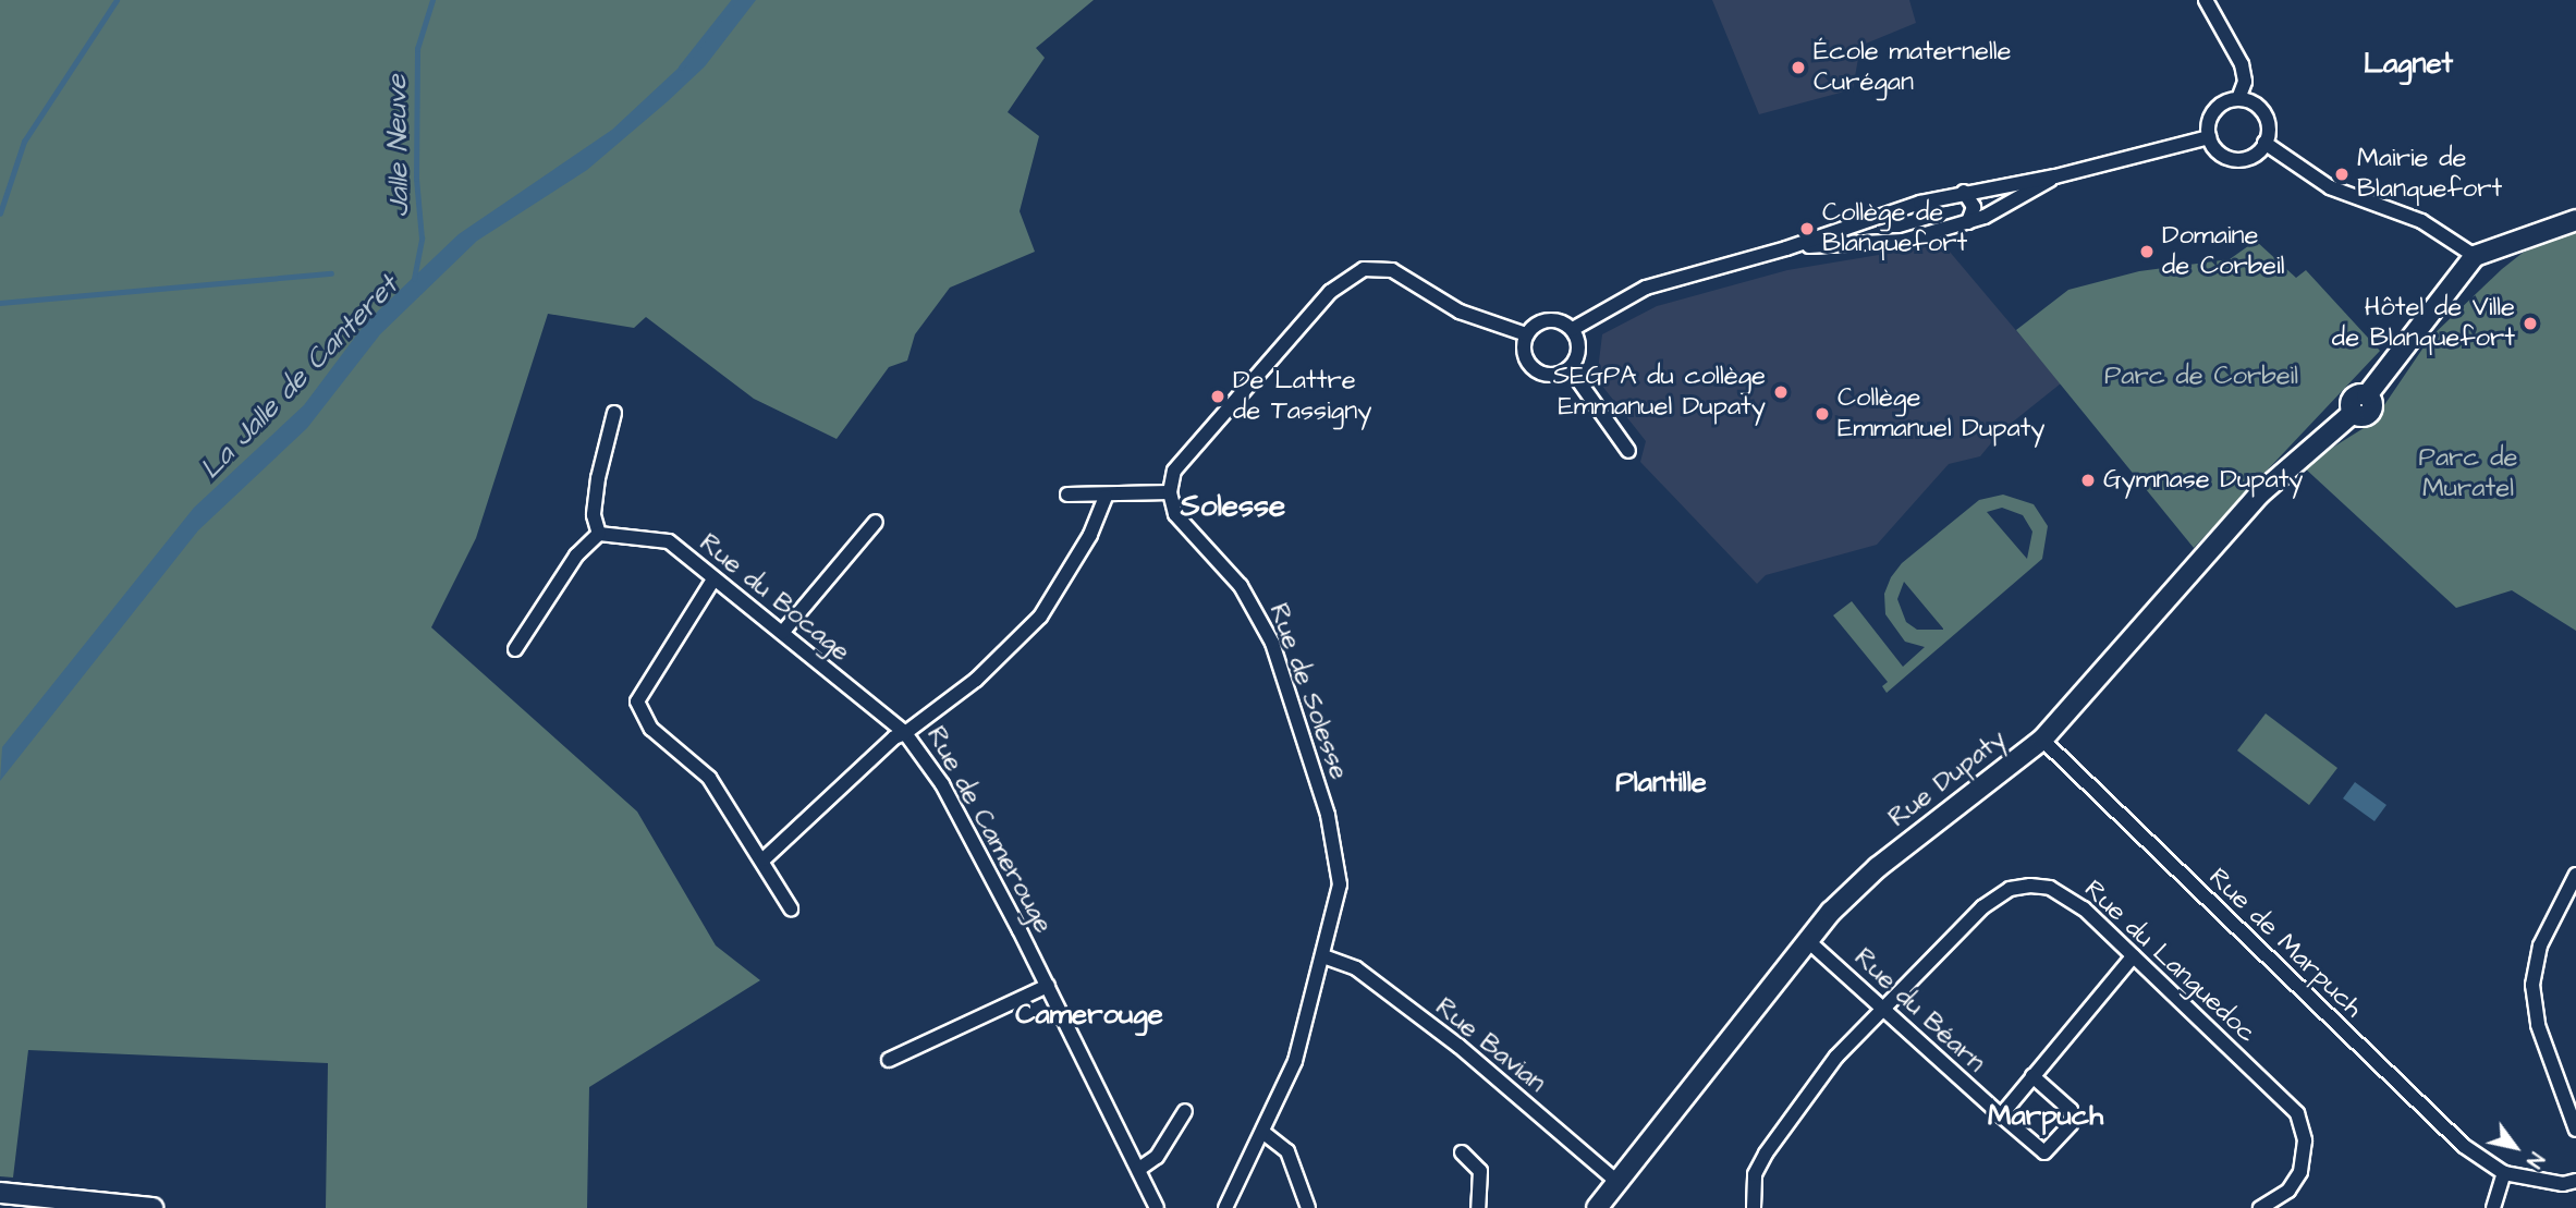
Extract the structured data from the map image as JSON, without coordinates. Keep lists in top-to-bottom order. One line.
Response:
{"streets":{"street":["Rue du Bocage","Rue de Solesse","Rue Dupaty","Rue de Camerouge","Rue de Marpuch","Rue du Languedoc","Rue du Béarn","Rue Bavian"]},"crossings":[["Rue du Bocage","Rue de Camerouge"],["Rue de Solesse","Rue Bavian"],["Rue Dupaty","Rue de Marpuch"],["Rue Dupaty","Rue du Béarn"],["Rue Dupaty","Rue Bavian"],["Rue du Languedoc","Rue du Béarn"]],"districts":["Lagnet","Solesse","Plantille","Camerouge","Marpuch"],"water":["Jalle Neuve","La Jalle de Canteret"],"parks":["Parc de Corbeil","Parc de Muratel"],"places":["École maternelle Curégan","Mairie de Blanquefort","Collège de Blanquefort","Domaine de Corbeil","Hôtel de Ville de Blanquefort","SEGPA du collège Emmanuel Dupaty","De Lattre de Tassigny","Collège Emmanuel Dupaty","Gymnase Dupaty"],"north":"bottom right"}
